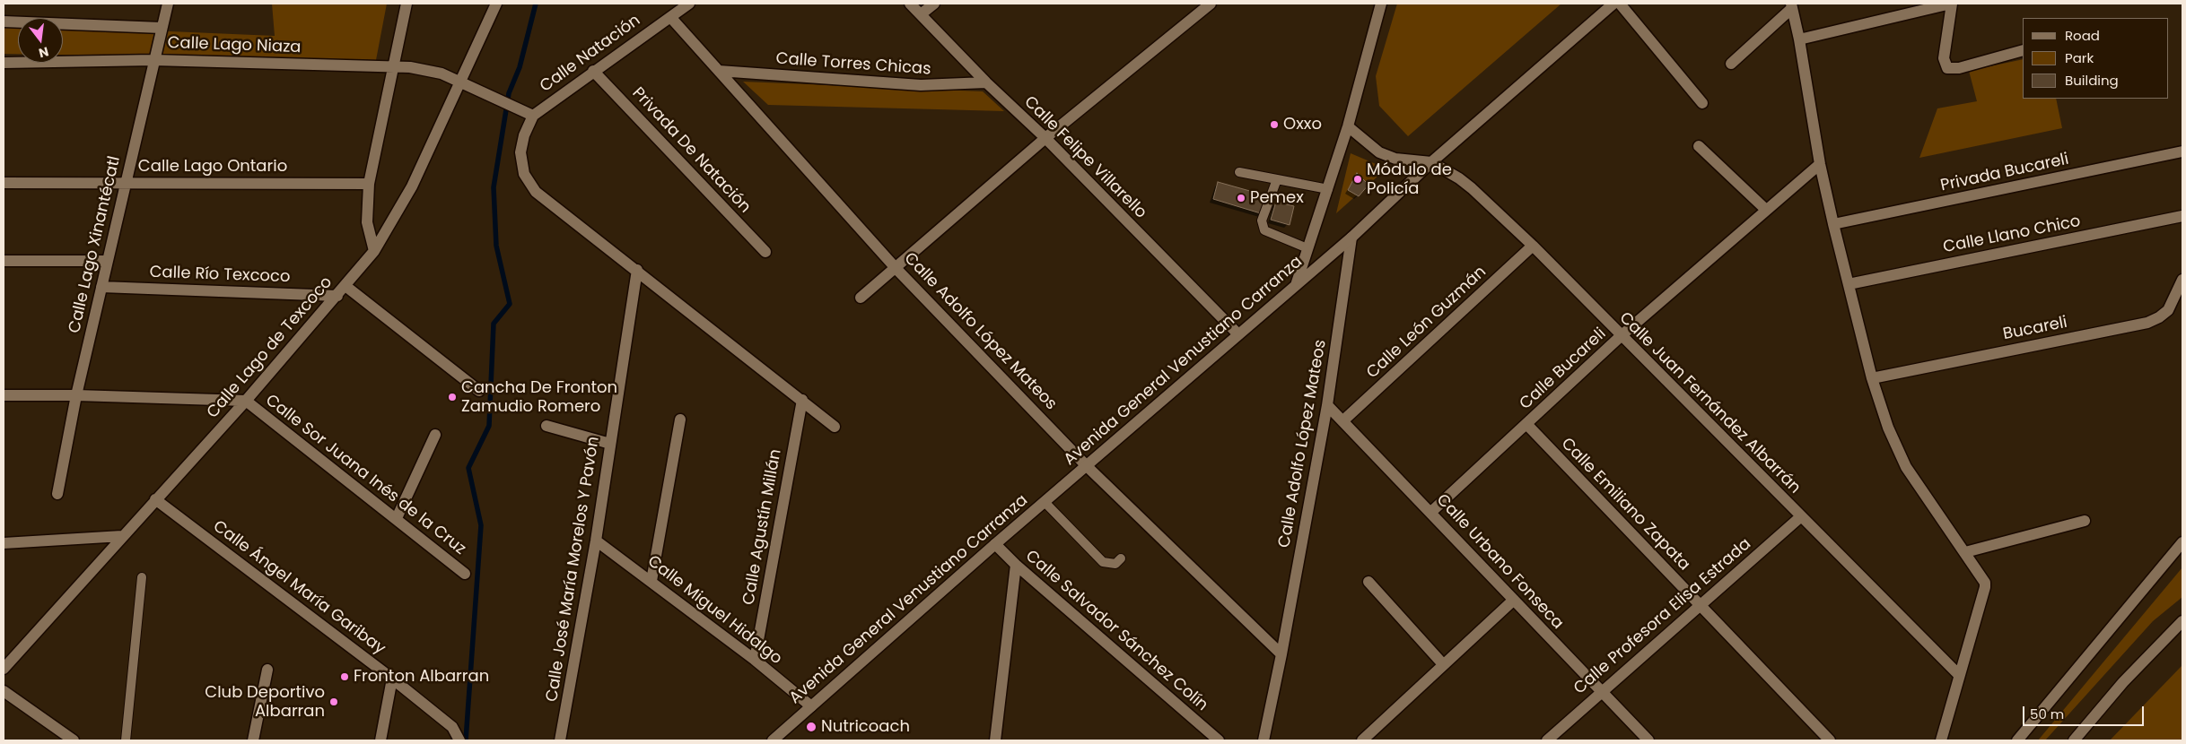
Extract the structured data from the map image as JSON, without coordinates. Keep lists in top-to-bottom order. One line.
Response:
{"streets":{"street":["Calle Lago Niaza","Calle Natación","Calle Torres Chicas","Privada De Natación","Calle Felipe Villarello","Calle Lago Ontario","Privada Bucareli","Calle Llano Chico","Calle Lago Xinantécatl","Calle Río Texcoco","Calle León Guzmán","Bucareli","Calle Adolfo López Mateos","Calle Lago de Texcoco","Avenida General Venustiano Carranza","Calle Bucareli","Calle Juan Fernández Albarrán","Calle Sor Juana Inés de la Cruz","Calle Emiliano Zapata","Calle Agustín Millán","Calle Urbano Fonseca","Calle José María Morelos Y Pavón","Calle Ángel María Garibay","Calle Miguel Hidalgo","Calle Profesora Elisa Estrada","Calle Salvador Sánchez Colín"]},"crossings":[["Calle Lago Niaza","Calle Natación"],["Calle Lago Niaza","Calle Lago Xinantécatl"],["Calle Lago Niaza","Calle Lago de Texcoco"],["Calle Natación","Privada De Natación"],["Calle Natación","Calle Adolfo López Mateos"],["Calle Torres Chicas","Calle Felipe Villarello"],["Calle Torres Chicas","Calle Adolfo López Mateos"],["Calle Felipe Villarello","Avenida General Venustiano Carranza"],["Calle Lago Ontario","Calle Lago Xinantécatl"],["Calle Lago Xinantécatl","Calle Río Texcoco"],["Calle Río Texcoco","Calle Lago de Texcoco"],["Calle León Guzmán","Calle Juan Fernández Albarrán"],["Calle León Guzmán","Calle Urbano Fonseca"],["Calle Adolfo López Mateos","Avenida General Venustiano Carranza"],["Calle Adolfo López Mateos","Calle Urbano Fonseca"],["Calle Lago de Texcoco","Calle Sor Juana Inés de la Cruz"],["Calle Lago de Texcoco","Calle Ángel María Garibay"],["Avenida General Venustiano Carranza","Calle Juan Fernández Albarrán"],["Avenida General Venustiano Carranza","Calle Miguel Hidalgo"],["Avenida General Venustiano Carranza","Calle Salvador Sánchez Colín"],["Calle Bucareli","Calle Juan Fernández Albarrán"],["Calle Bucareli","Calle Emiliano Zapata"],["Calle Bucareli","Calle Urbano Fonseca"],["Calle Juan Fernández Albarrán","Calle Profesora Elisa Estrada"],["Calle Emiliano Zapata","Calle Profesora Elisa Estrada"],["Calle Agustín Millán","Calle Miguel Hidalgo"],["Calle Urbano Fonseca","Calle Profesora Elisa Estrada"],["Calle José María Morelos Y Pavón","Calle Miguel Hidalgo"]],"places":["Oxxo","Módulo de Policía","Pemex","Cancha De Fronton Zamudio Romero","Fronton Albarran","Club Deportivo Albarran","Nutricoach"],"legend":["Road","Park","Building"],"scale_bar":"50 m","north":"bottom"}
